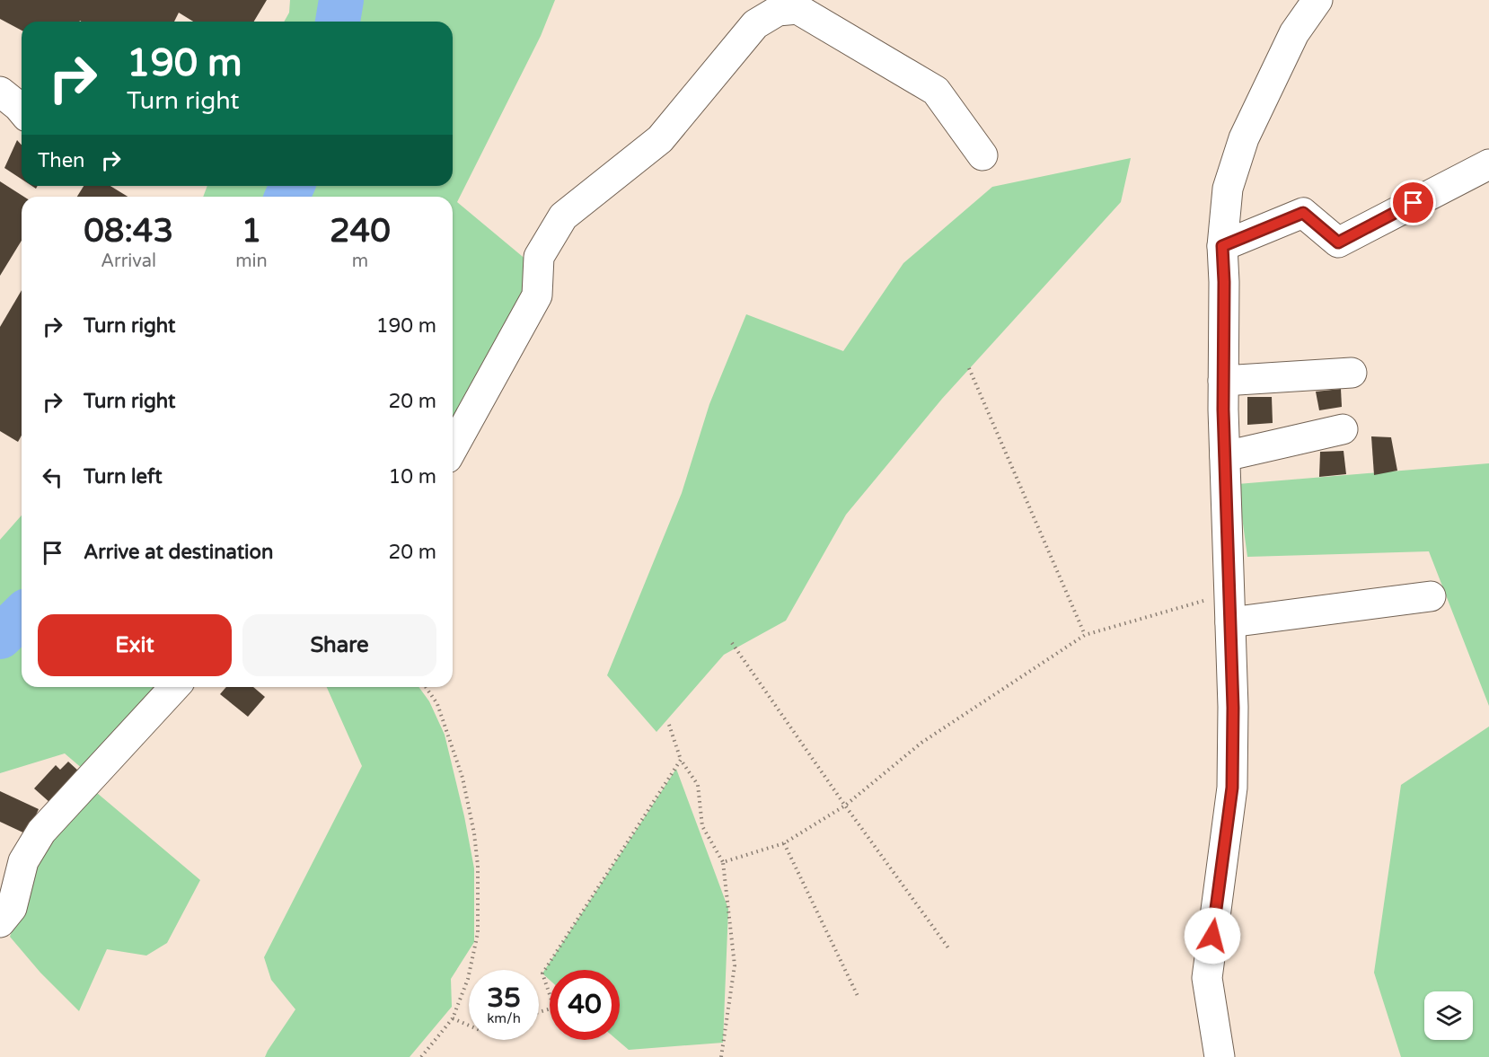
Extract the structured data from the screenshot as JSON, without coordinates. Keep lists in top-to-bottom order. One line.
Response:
{"page":{"turn":["190 m","Turn right"],"then":"Then","eta":["08:43","Arrival","1","min","240","m"],"list":[{"name":"Turn right","value":"190 m"},{"name":"Turn right","value":"20 m"},{"name":"Turn left","value":"10 m"},{"name":"Arrive at destination","value":"20 m"}],"buttons":["Exit","Share"],"speed":"35 km/h","limit":"40"}}
